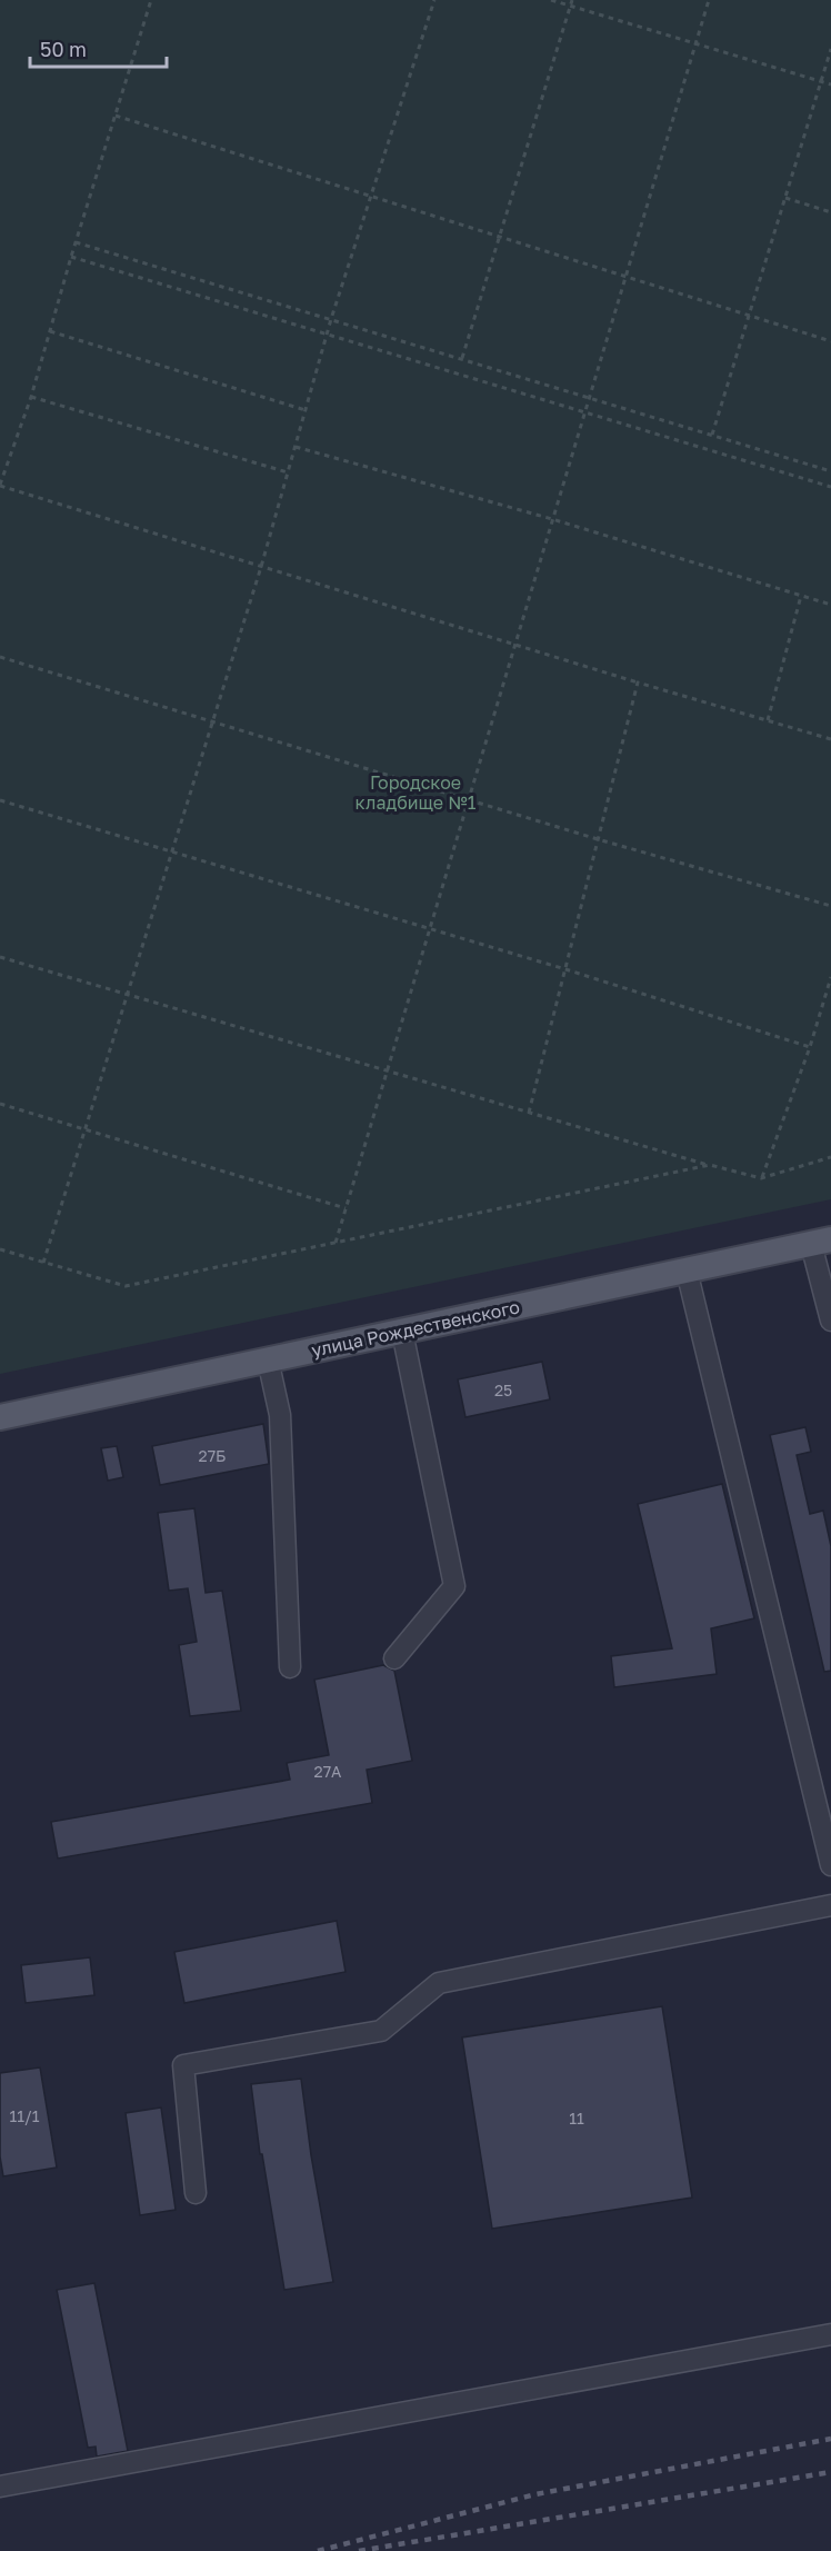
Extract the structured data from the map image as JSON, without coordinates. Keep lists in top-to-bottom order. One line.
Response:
{"streets":{"main road":["улица Рождественского"]},"parks":["Городское кладбище №1"],"house_numbers":["25","27Б","27А","11/1","11"],"scale_bar":"50 m"}
